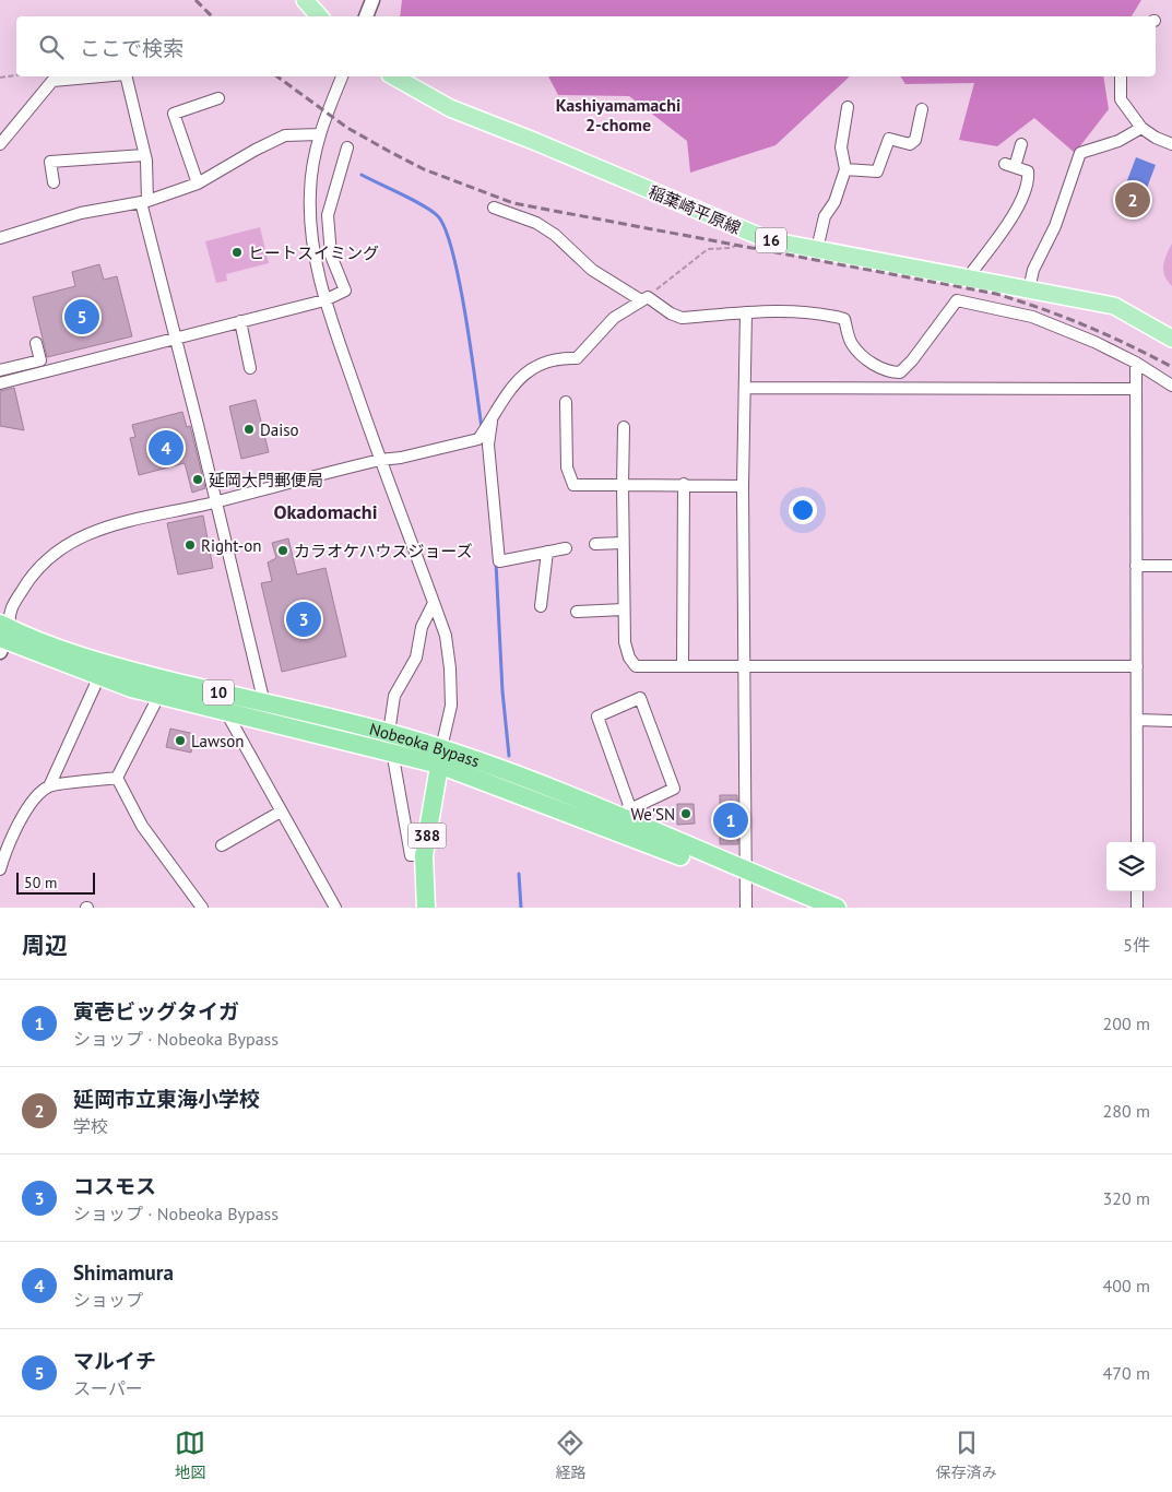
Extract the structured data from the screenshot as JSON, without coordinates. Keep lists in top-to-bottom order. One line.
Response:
{"streets":{"highway":["10","Nobeoka Bypass","388"],"main road":["稲葉崎平原線","16"]},"crossings":[["Nobeoka Bypass","388"]],"districts":["Kashiyamamachi 2-chome","Okadomachi"],"places":["ヒートスイミング","Daiso","延岡大門郵便局","Right-on","カラオケハウスジョーズ","Lawson","We'SN"],"scale_bar":"50 m","page":{"search":"ここで検索","pins":["2","5","4","3","1"],"scale":"50 m","heading":["周辺","5件"],"list":[{"mark":"1","name":"寅壱ビッグタイガ","note":"ショップ · Nobeoka Bypass","value":"200 m"},{"mark":"2","name":"延岡市立東海小学校","note":"学校","value":"280 m"},{"mark":"3","name":"コスモス","note":"ショップ · Nobeoka Bypass","value":"320 m"},{"mark":"4","name":"Shimamura","note":"ショップ","value":"400 m"},{"mark":"5","name":"マルイチ","note":"スーパー","value":"470 m"}],"nav":["地図","経路","保存済み"]}}
